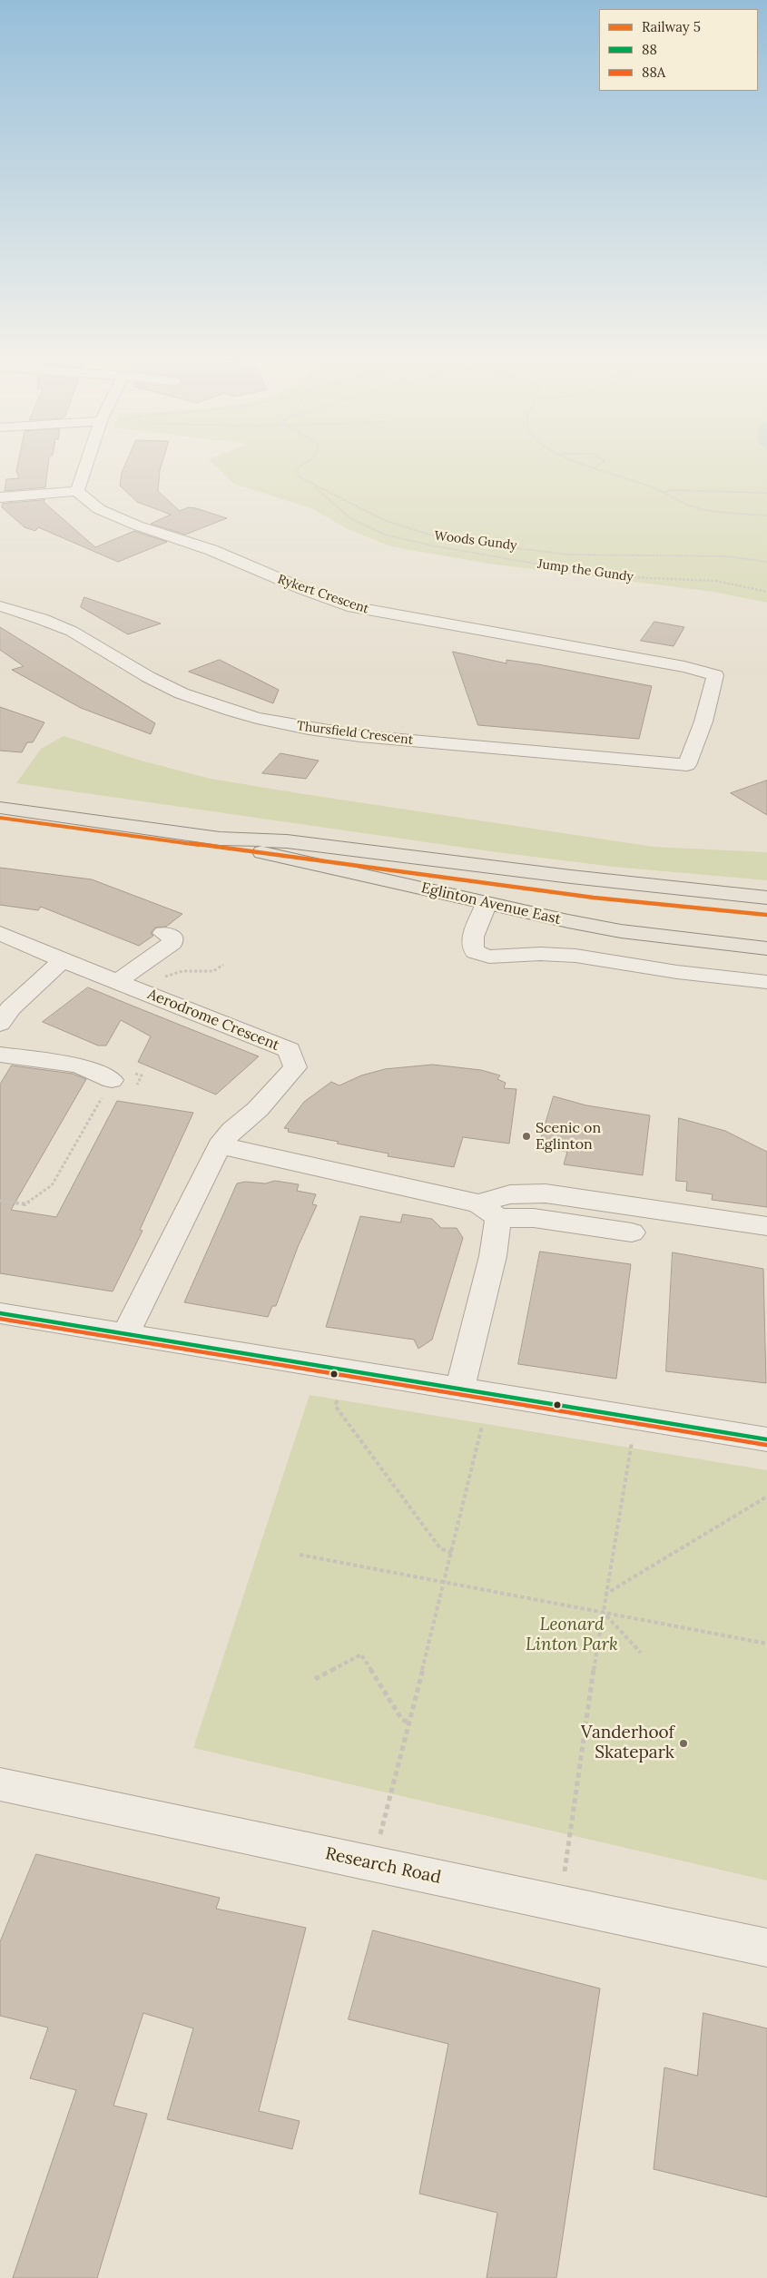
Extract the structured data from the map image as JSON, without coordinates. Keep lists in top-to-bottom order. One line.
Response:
{"streets":{"main road":["Eglinton Avenue East"],"street":["Rykert Crescent","Thursfield Crescent","Aerodrome Crescent","Research Road"],"path":["Woods Gundy","Jump the Gundy"]},"crossings":[["Woods Gundy","Jump the Gundy"],["Rykert Crescent","Thursfield Crescent"]],"parks":["Leonard Linton Park"],"places":["Scenic on Eglinton","Vanderhoof Skatepark"],"lines":["rail line 5","transit line 88","transit line 88A"],"legend":["Railway 5","88","88A"]}
